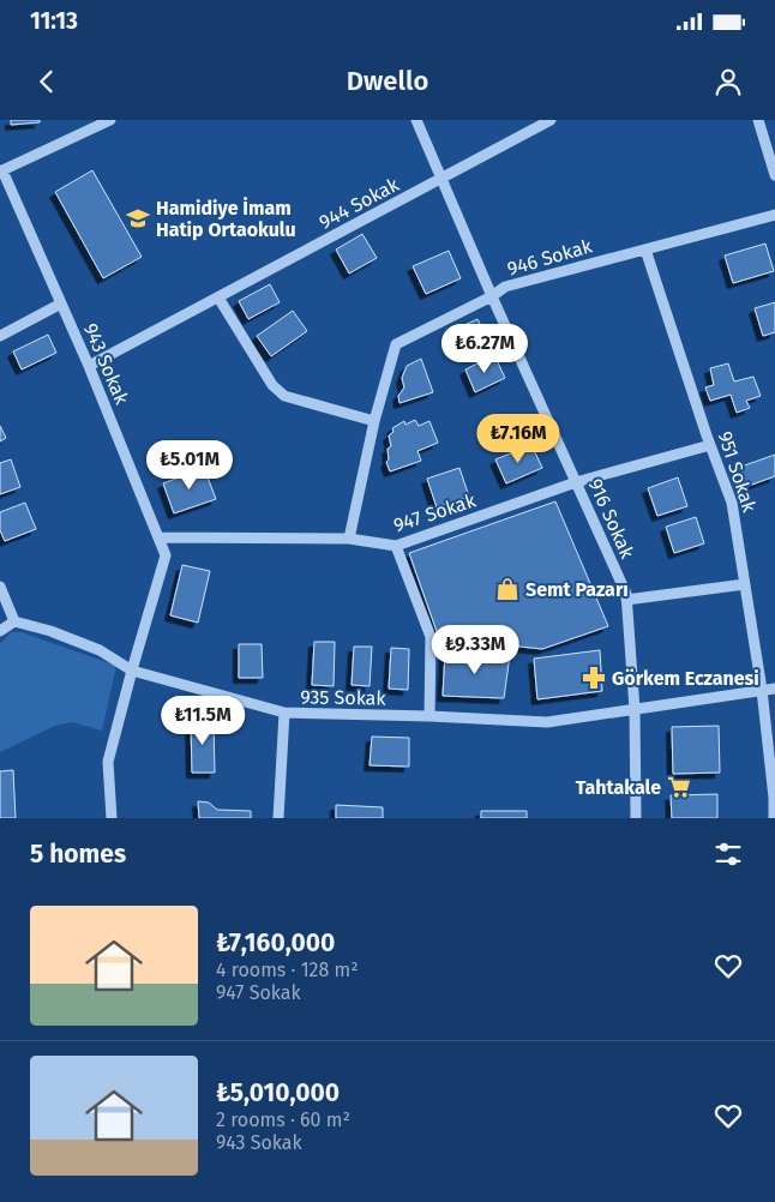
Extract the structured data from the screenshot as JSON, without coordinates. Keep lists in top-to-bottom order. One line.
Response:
{"streets":{"street":["944 Sokak","946 Sokak","943 Sokak","951 Sokak","947 Sokak","916 Sokak","935 Sokak"]},"crossings":[["944 Sokak","943 Sokak"],["944 Sokak","916 Sokak"],["946 Sokak","951 Sokak"],["946 Sokak","947 Sokak"],["946 Sokak","916 Sokak"],["943 Sokak","947 Sokak"],["943 Sokak","935 Sokak"],["951 Sokak","947 Sokak"],["951 Sokak","935 Sokak"],["947 Sokak","916 Sokak"],["916 Sokak","935 Sokak"]],"places":{"school or university":["Hamidiye İmam Hatip Ortaokulu"],"shop":["Semt Pazarı"],"pharmacy":["Görkem Eczanesi"],"supermarket":["Tahtakale"]},"page":{"status":"11:13","header":"Dwello","price":["₺6.27M","₺7.16M","₺5.01M","₺9.33M","₺11.5M"],"heading":"5 homes","list":[{"name":"₺7,160,000","note":"4 rooms · 128 m² · 947 Sokak"},{"name":"₺5,010,000","note":"2 rooms · 60 m² · 943 Sokak"}]}}
